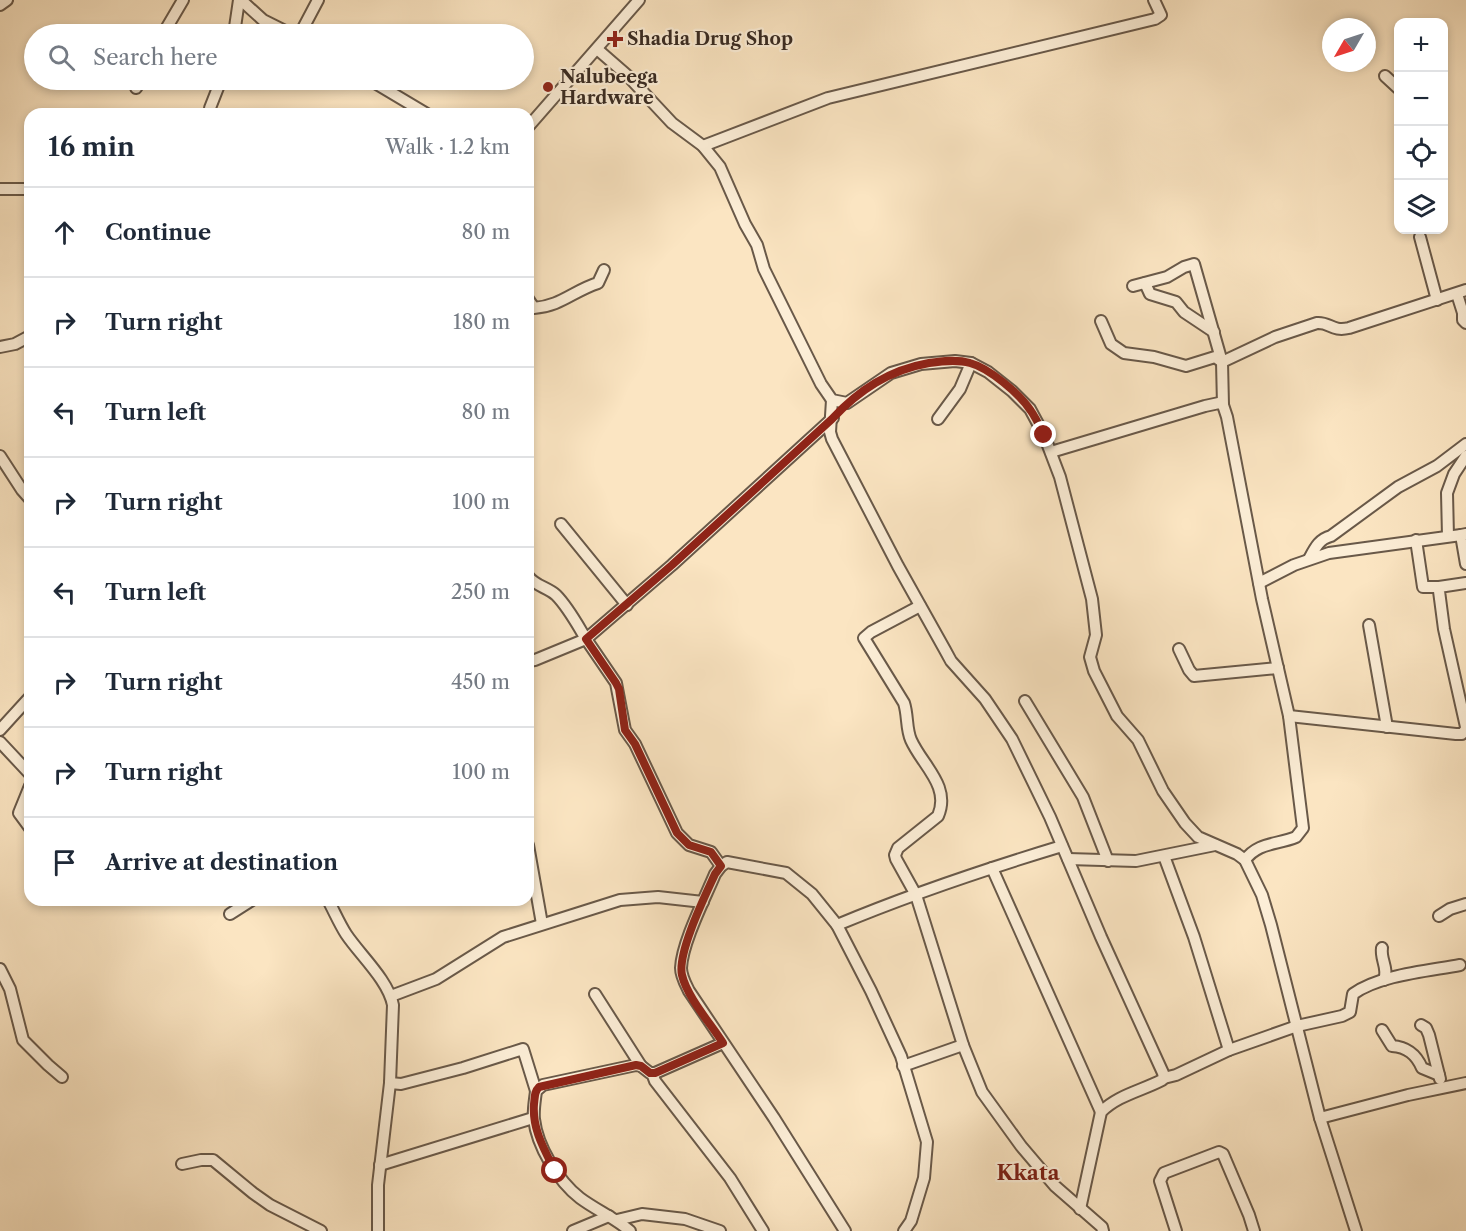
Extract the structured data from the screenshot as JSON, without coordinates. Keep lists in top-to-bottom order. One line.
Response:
{"districts":["Kkata"],"places":{"health":["Shadia Drug Shop"],"other":["Nalubeega Hardware"]},"north":"bottom left","page":{"map_buttons":["+","−"],"search":"Search here","heading":["16 min","Walk · 1.2 km"],"list":[["Continue","80 m"],["Turn right","180 m"],["Turn left","80 m"],["Turn right","100 m"],["Turn left","250 m"],["Turn right","450 m"],["Turn right","100 m"],"Arrive at destination"]}}
